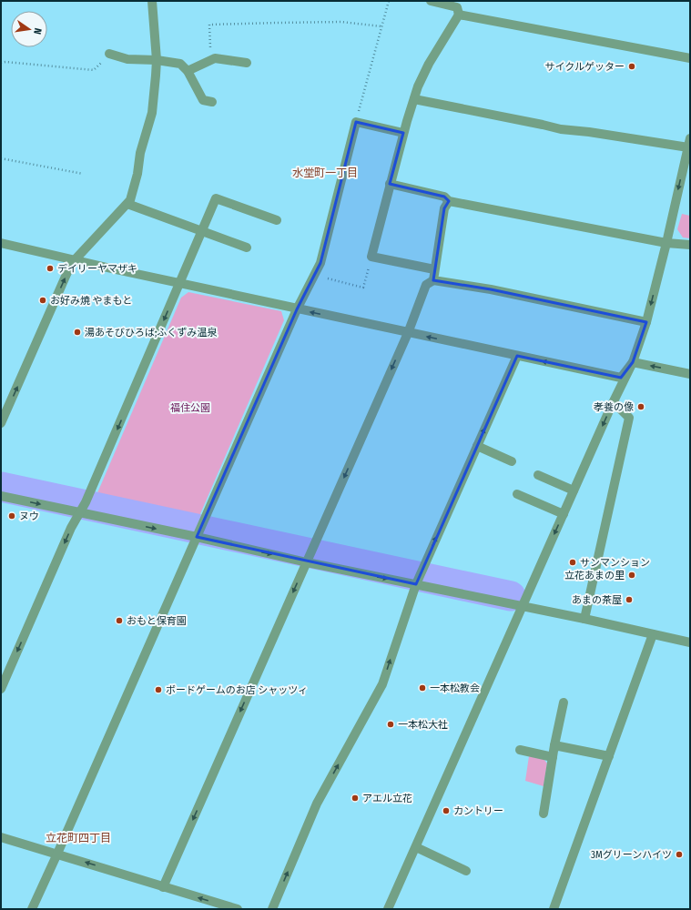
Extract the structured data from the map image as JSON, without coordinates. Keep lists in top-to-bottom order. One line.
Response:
{"districts":["水堂町一丁目","立花町四丁目"],"parks":["福住公園"],"places":["サイクルゲッター","デイリーヤマザキ","お好み焼 やまもと","湯あそびひろば;ふくずみ温泉","孝養の像","ヌウ","サンマンション","立花あまの里","あまの茶屋","おもと保育園","一本松教会","ボードゲームのお店 シャッツィ","一本松大社","アエル立花","カントリー","3Mグリーンハイツ"],"north":"right"}
